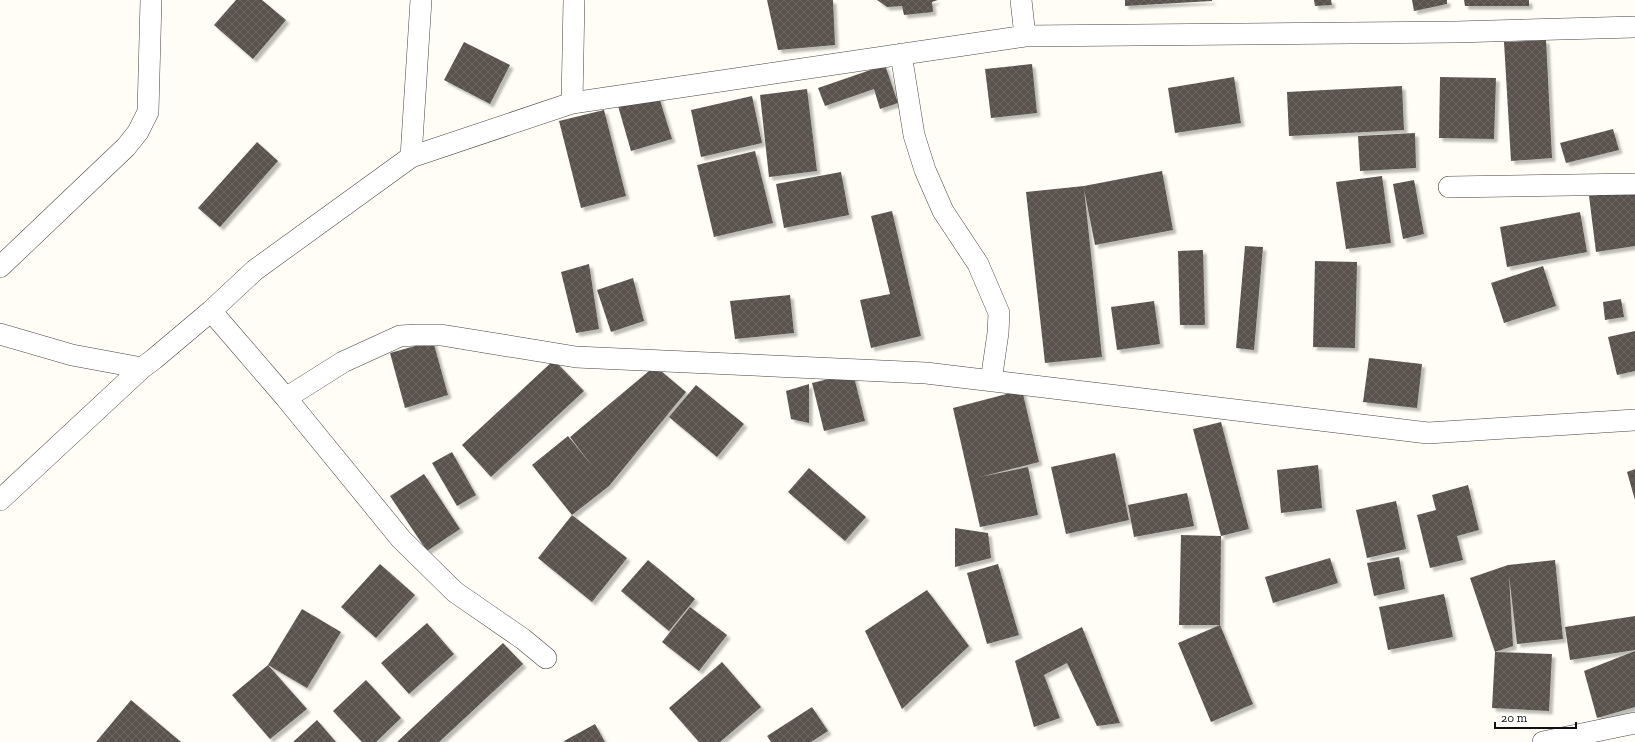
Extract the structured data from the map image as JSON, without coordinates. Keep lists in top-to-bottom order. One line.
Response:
{"scale_bar":"20 m"}
